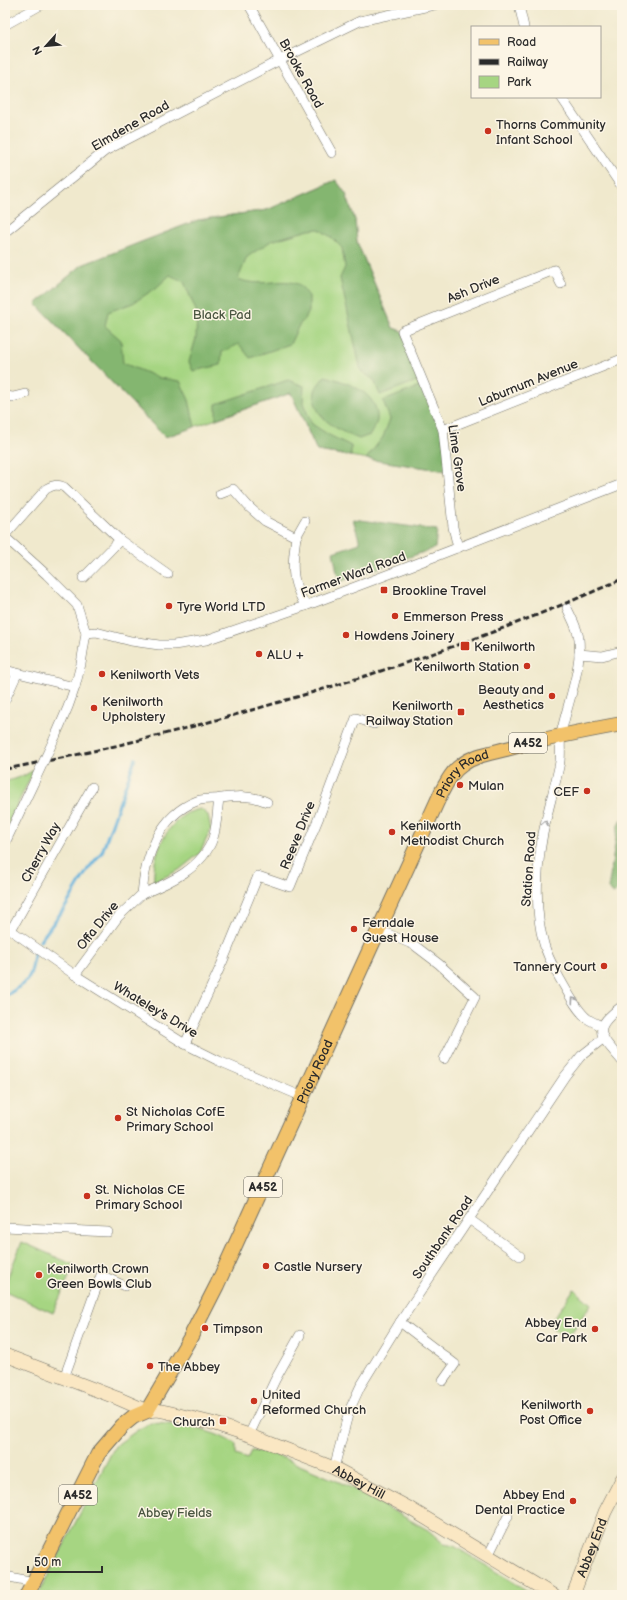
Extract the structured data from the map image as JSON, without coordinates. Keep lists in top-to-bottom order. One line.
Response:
{"streets":{"main road":["A452","Priory Road","Abbey Hill","Abbey End"],"street":["Brooke Road","Elmdene Road","Ash Drive","Laburnum Avenue","Lime Grove","Farmer Ward Road","Reeve Drive","Cherry Way","Station Road","Offa Drive","Whateley's Drive","Southbank Road"]},"crossings":[["Brooke Road","Elmdene Road"],["Ash Drive","Lime Grove"],["Laburnum Avenue","Lime Grove"],["Lime Grove","Farmer Ward Road"],["A452","Priory Road"],["A452","Station Road"],["A452","Abbey Hill"],["Priory Road","Station Road"],["Priory Road","Whateley's Drive"],["Priory Road","Abbey Hill"],["Reeve Drive","Whateley's Drive"],["Cherry Way","Whateley's Drive"],["Offa Drive","Whateley's Drive"],["Southbank Road","Abbey Hill"]],"one_way":["Station Road"],"parks":["Black Pad","Abbey Fields"],"places":{"other":["Thorns Community Infant School","Tyre World LTD","Emmerson Press","Howdens Joinery","ALU +","Kenilworth Station","Kenilworth Vets","Beauty and Aesthetics","Kenilworth Upholstery","Mulan","CEF","Kenilworth Methodist Church","Ferndale Guest House","Tannery Court","St Nicholas CofE Primary School","St. Nicholas CE Primary School","Castle Nursery","Kenilworth Crown Green Bowls Club","Timpson","Abbey End Car Park","The Abbey","United Reformed Church","Kenilworth Post Office","Abbey End Dental Practice"],"transit":["Brookline Travel","Kenilworth","Kenilworth Railway Station","Church"]},"legend":["Road","Railway","Park"],"scale_bar":"50 m","north":"bottom left"}
